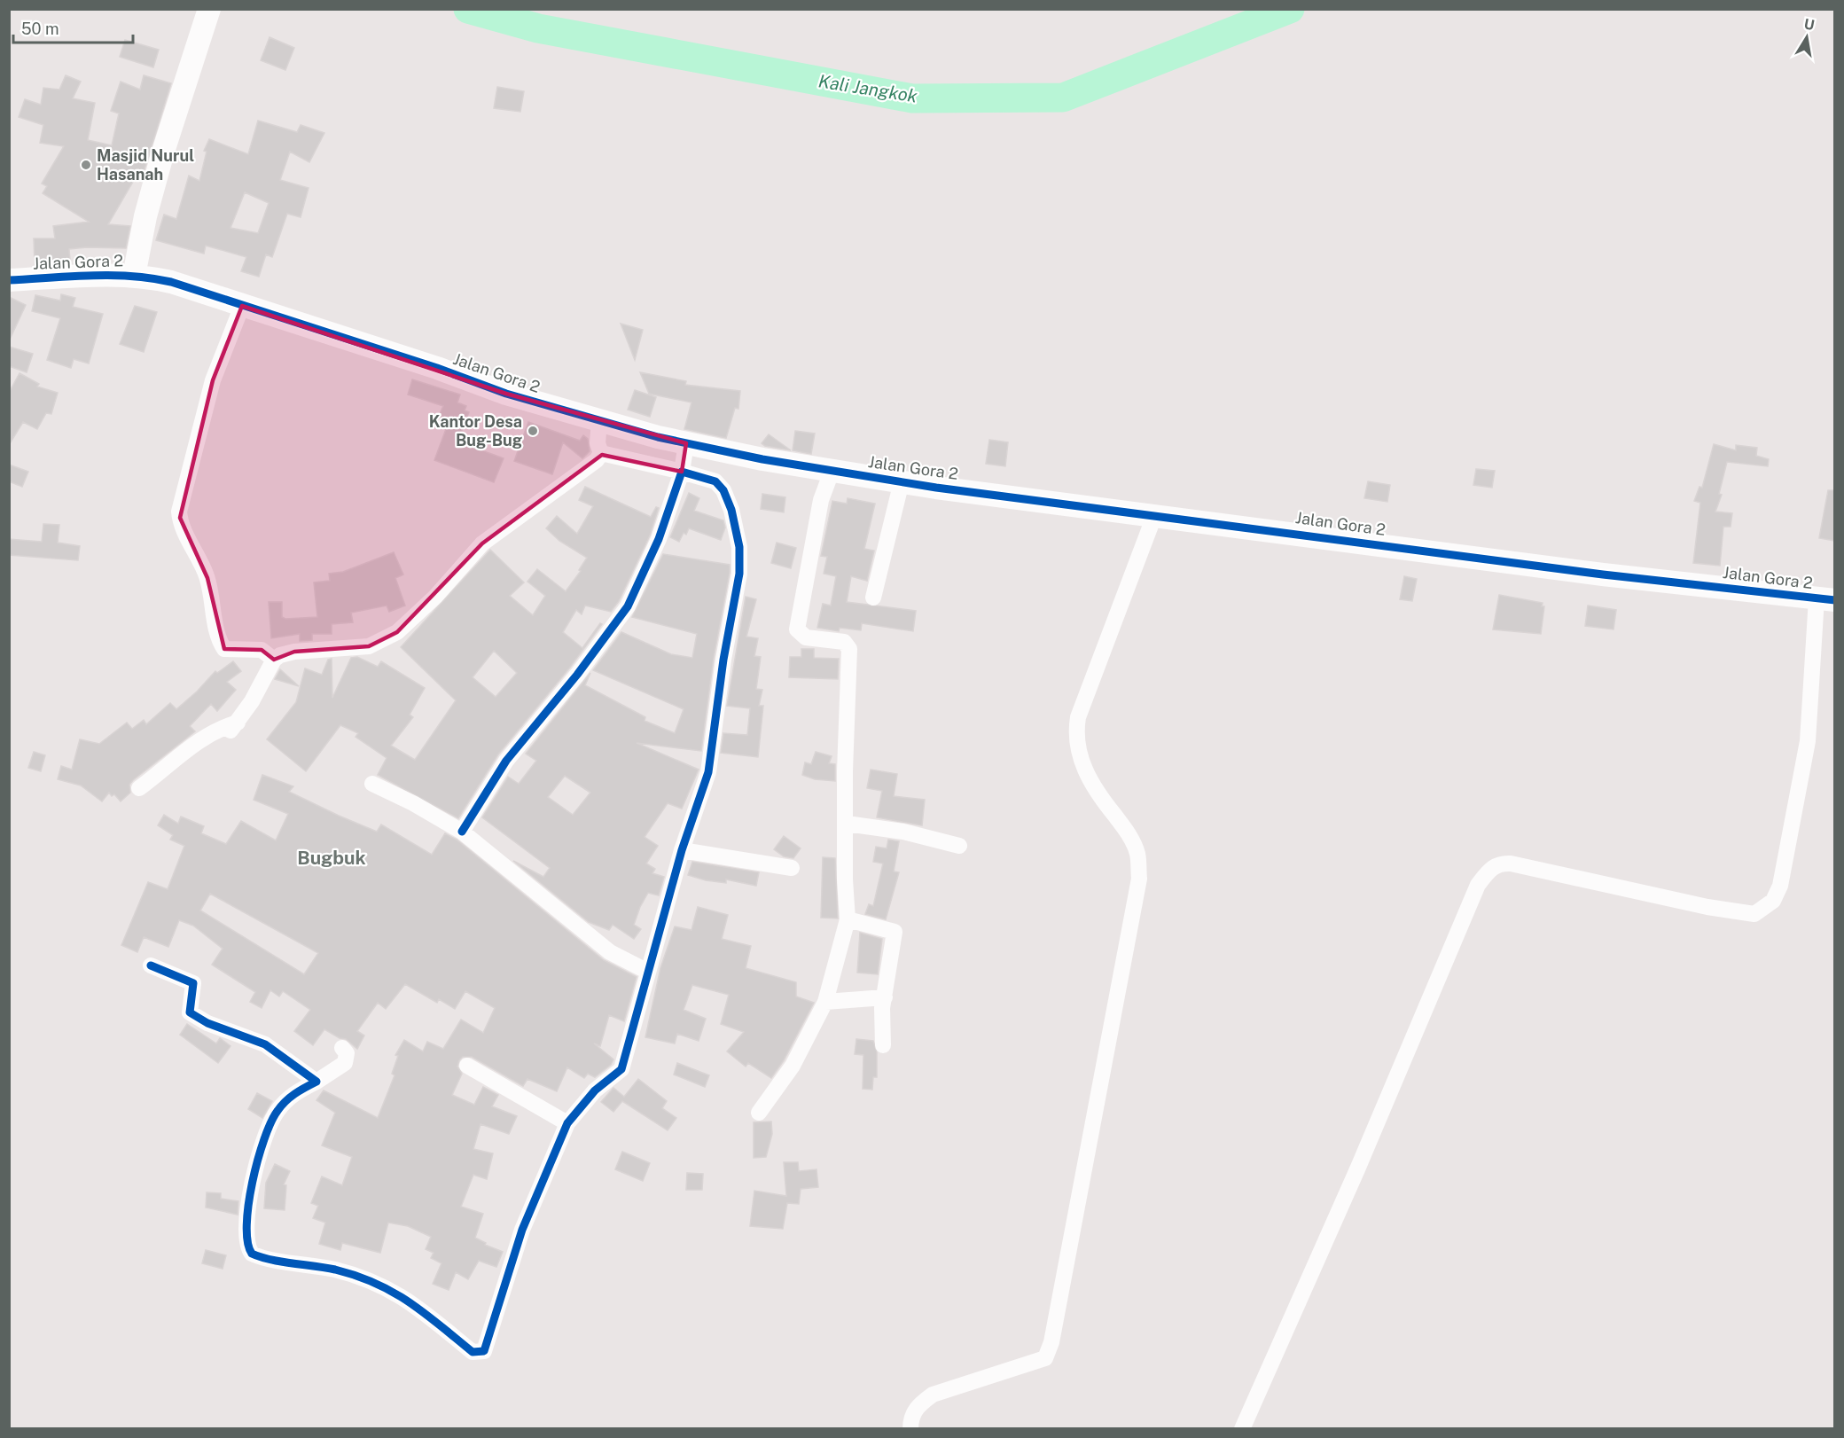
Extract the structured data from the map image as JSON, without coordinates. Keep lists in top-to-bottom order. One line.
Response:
{"streets":{"street":["Jalan Gora 2"]},"districts":["Bugbuk"],"water":["Kali Jangkok"],"places":["Masjid Nurul Hasanah","Kantor Desa Bug-Bug"],"scale_bar":"50 m","north":"top"}
